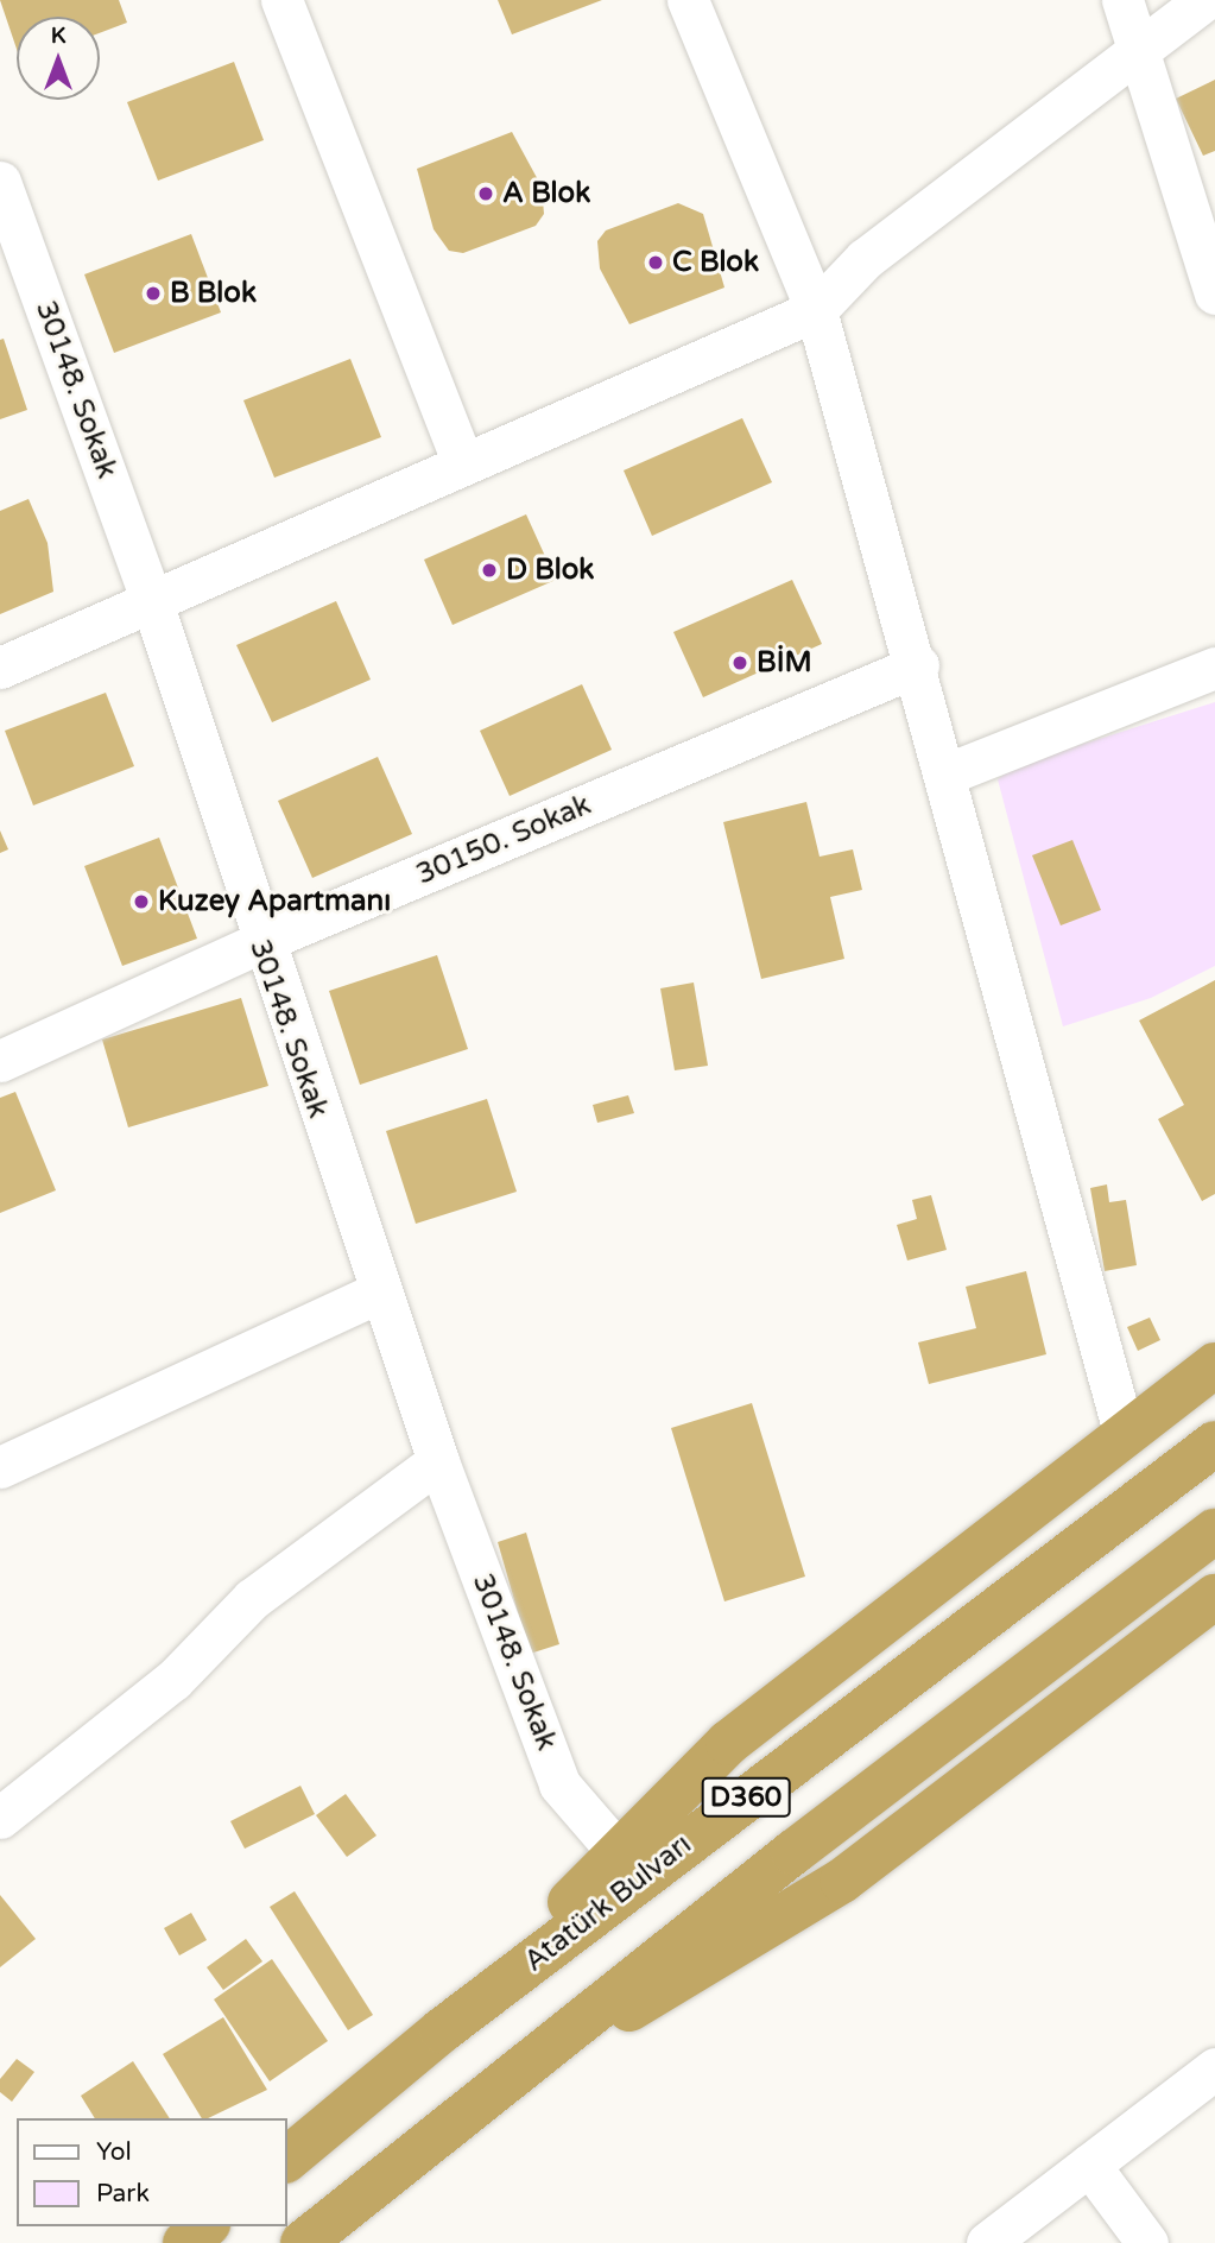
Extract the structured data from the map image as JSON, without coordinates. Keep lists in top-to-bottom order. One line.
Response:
{"streets":{"highway":["D360","Atatürk Bulvarı"],"street":["30148. Sokak","30150. Sokak"]},"crossings":[["30148. Sokak","30150. Sokak"]],"places":["A Blok","C Blok","B Blok","D Blok","BİM","Kuzey Apartmanı"],"legend":["Yol","Park"],"north":"top"}
